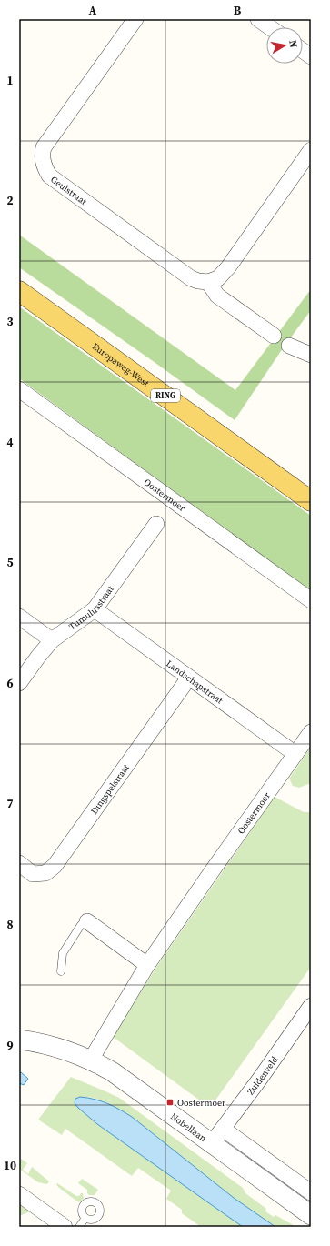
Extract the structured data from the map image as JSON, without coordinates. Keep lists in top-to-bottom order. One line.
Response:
{"streets":{"main road":["Europaweg-West","RING"],"street":["Geulstraat","Oostermoer","Tumulusstraat","Landschapstraat","Dingspelstraat","Zuidenveld","Nobellaan"]},"crossings":[["Oostermoer","Landschapstraat"],["Oostermoer","Nobellaan"],["Tumulusstraat","Landschapstraat"],["Landschapstraat","Dingspelstraat"],["Zuidenveld","Nobellaan"]],"places":{"transit":["Oostermoer"]},"north":"right","grid":{"columns":["A","B"],"rows":["1","2","3","4","5","6","7","8","9","10"]}}
